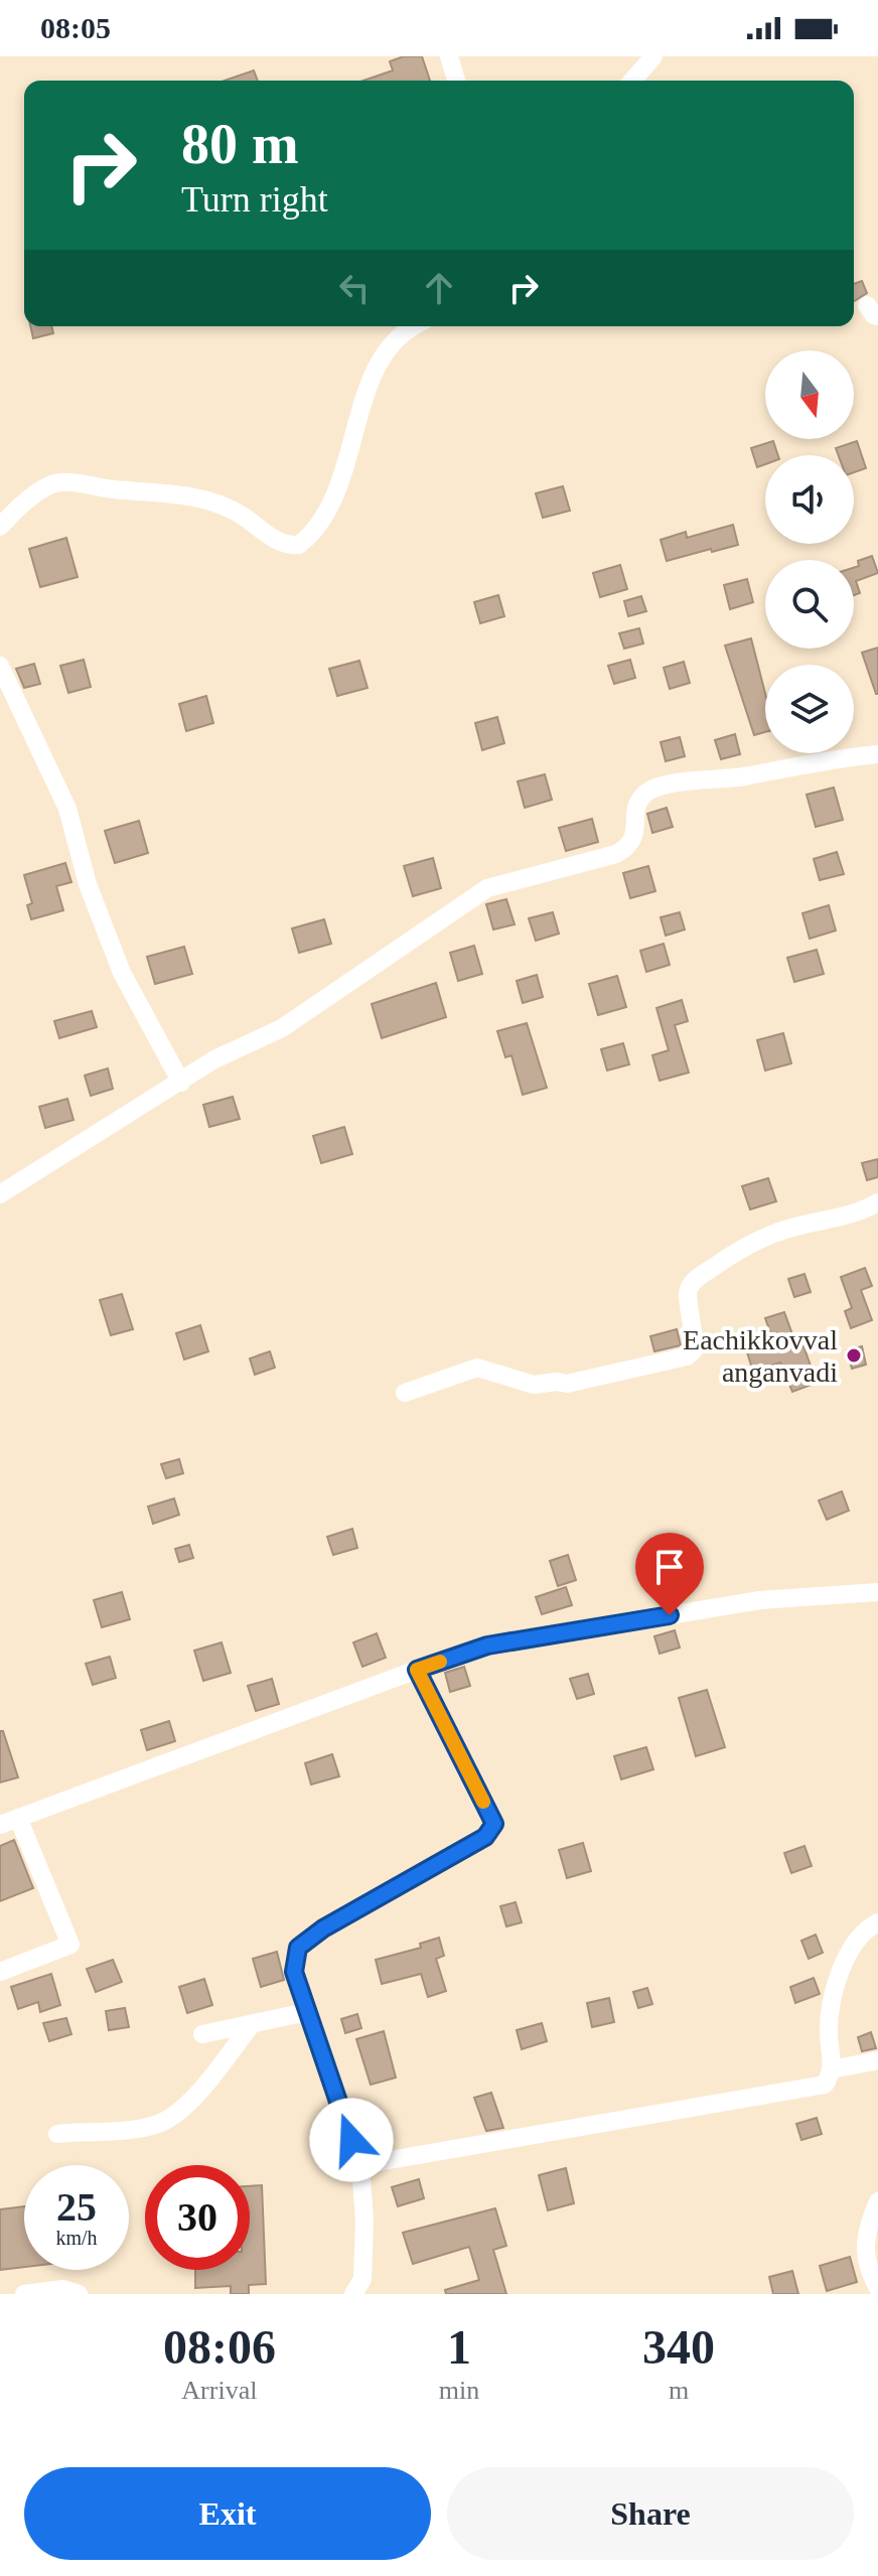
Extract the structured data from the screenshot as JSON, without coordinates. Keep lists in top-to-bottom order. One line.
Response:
{"places":["Eachikkovval anganvadi"],"north":"bottom","page":{"status":"08:05","turn":["80 m","Turn right"],"speed":"25 km/h","limit":"30","eta":["08:06","Arrival","1","min","340","m"],"buttons":["Exit","Share"]}}
